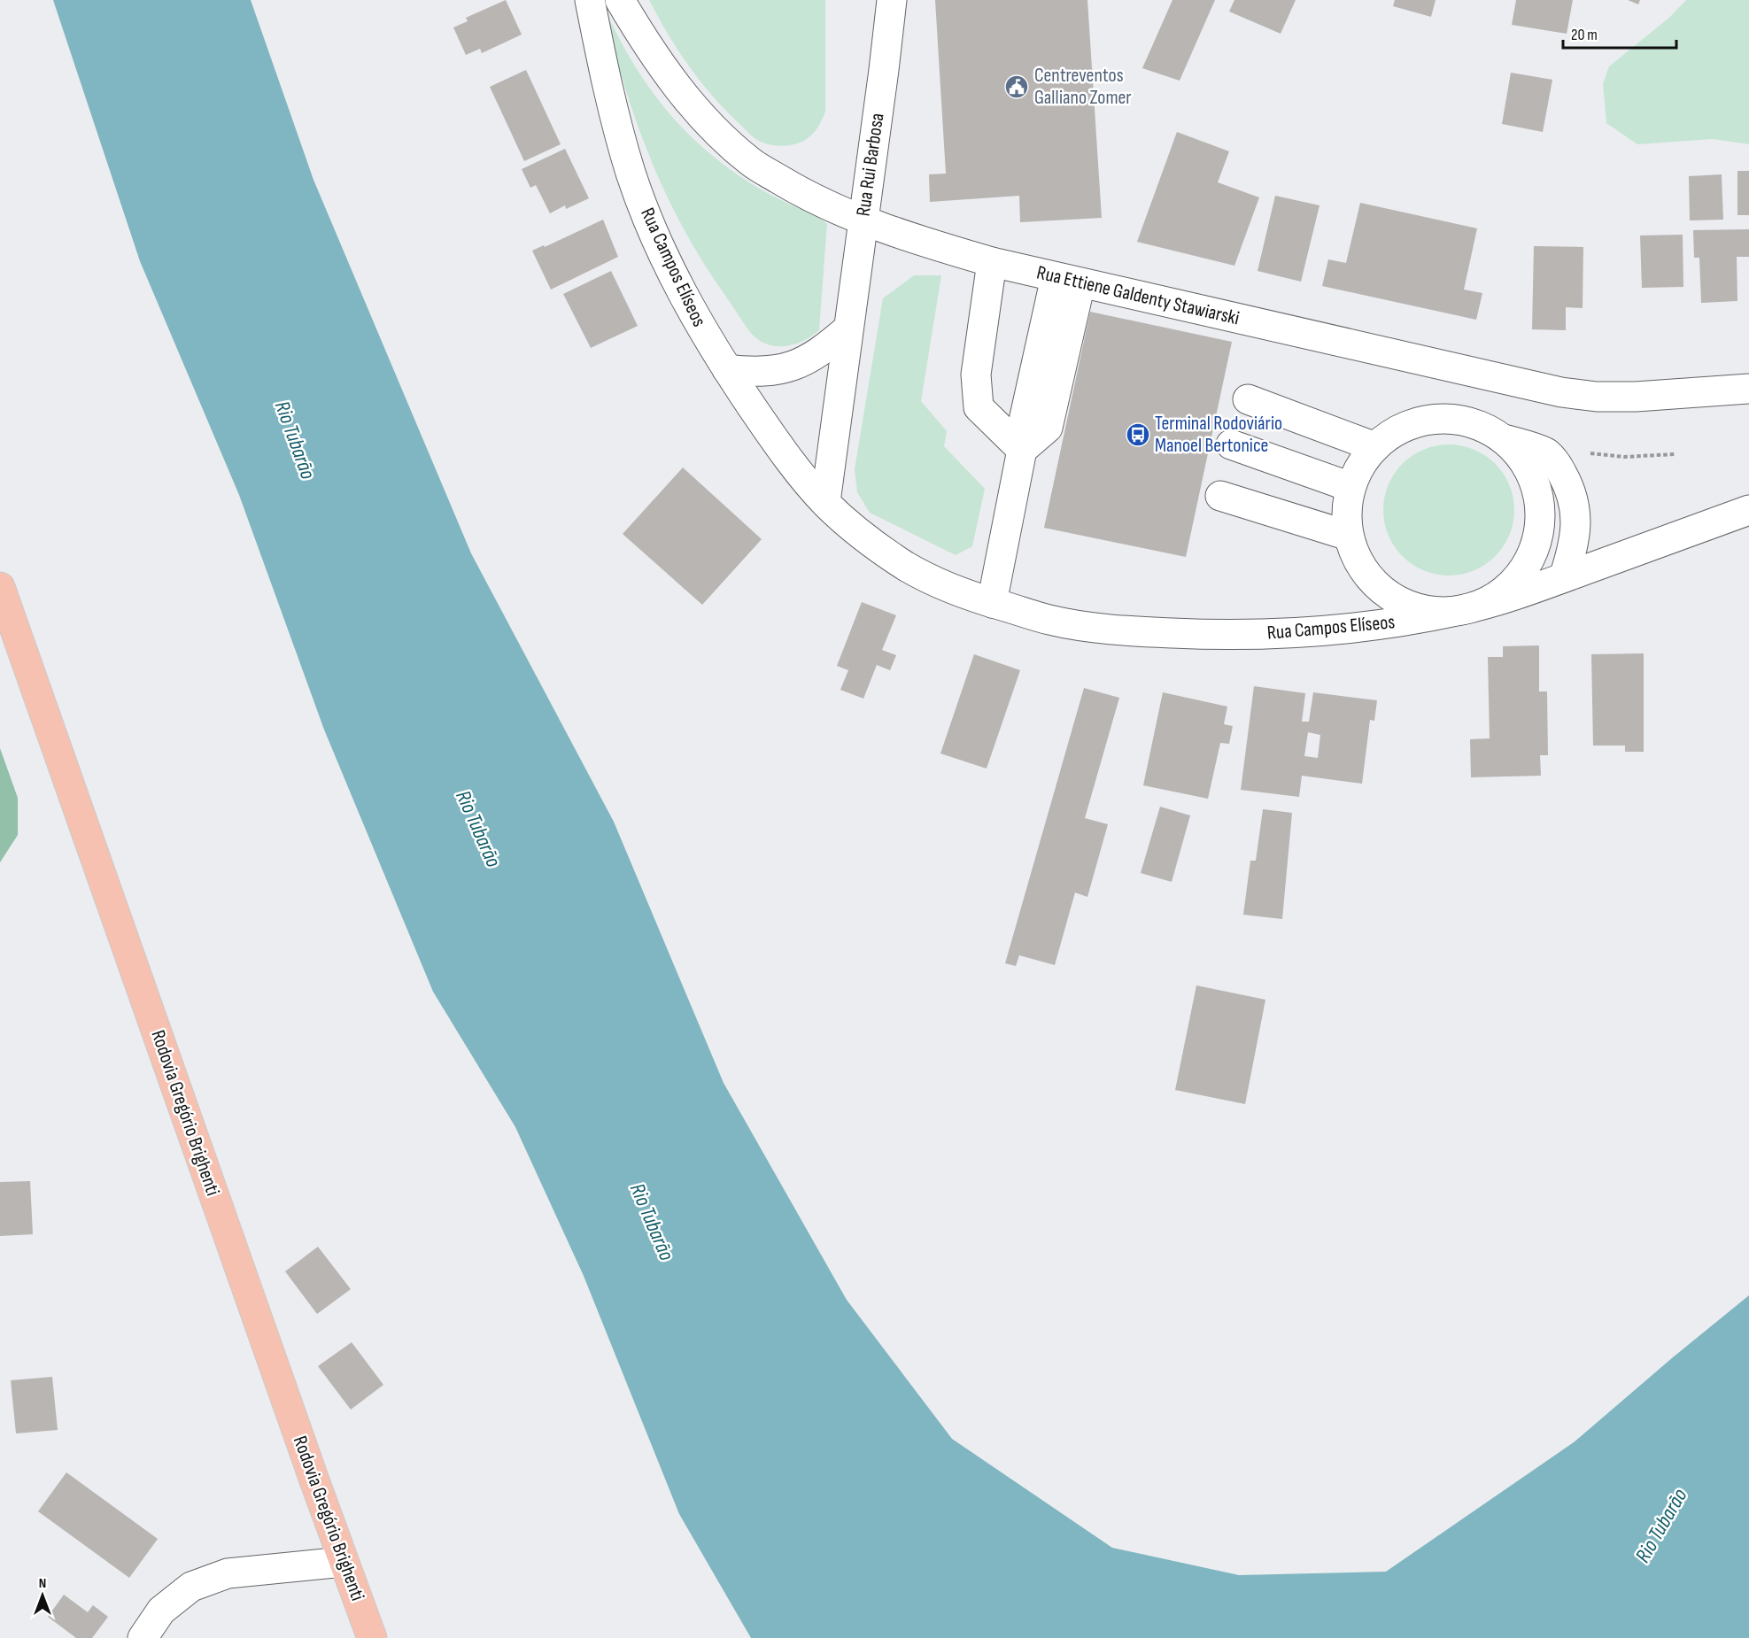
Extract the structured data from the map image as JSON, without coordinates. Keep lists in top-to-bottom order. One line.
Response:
{"streets":{"main road":["Rodovia Gregório Brighenti"],"street":["Rua Rui Barbosa","Rua Campos Elíseos","Rua Ettiene Galdenty Stawiarski"]},"crossings":[["Rua Rui Barbosa","Rua Campos Elíseos"],["Rua Rui Barbosa","Rua Ettiene Galdenty Stawiarski"]],"water":["Rio Tubarão"],"places":{"public building":["Centreventos Galliano Zomer"],"bus stop":["Terminal Rodoviário Manoel Bertonice"]},"scale_bar":"20 m","north":"top"}
